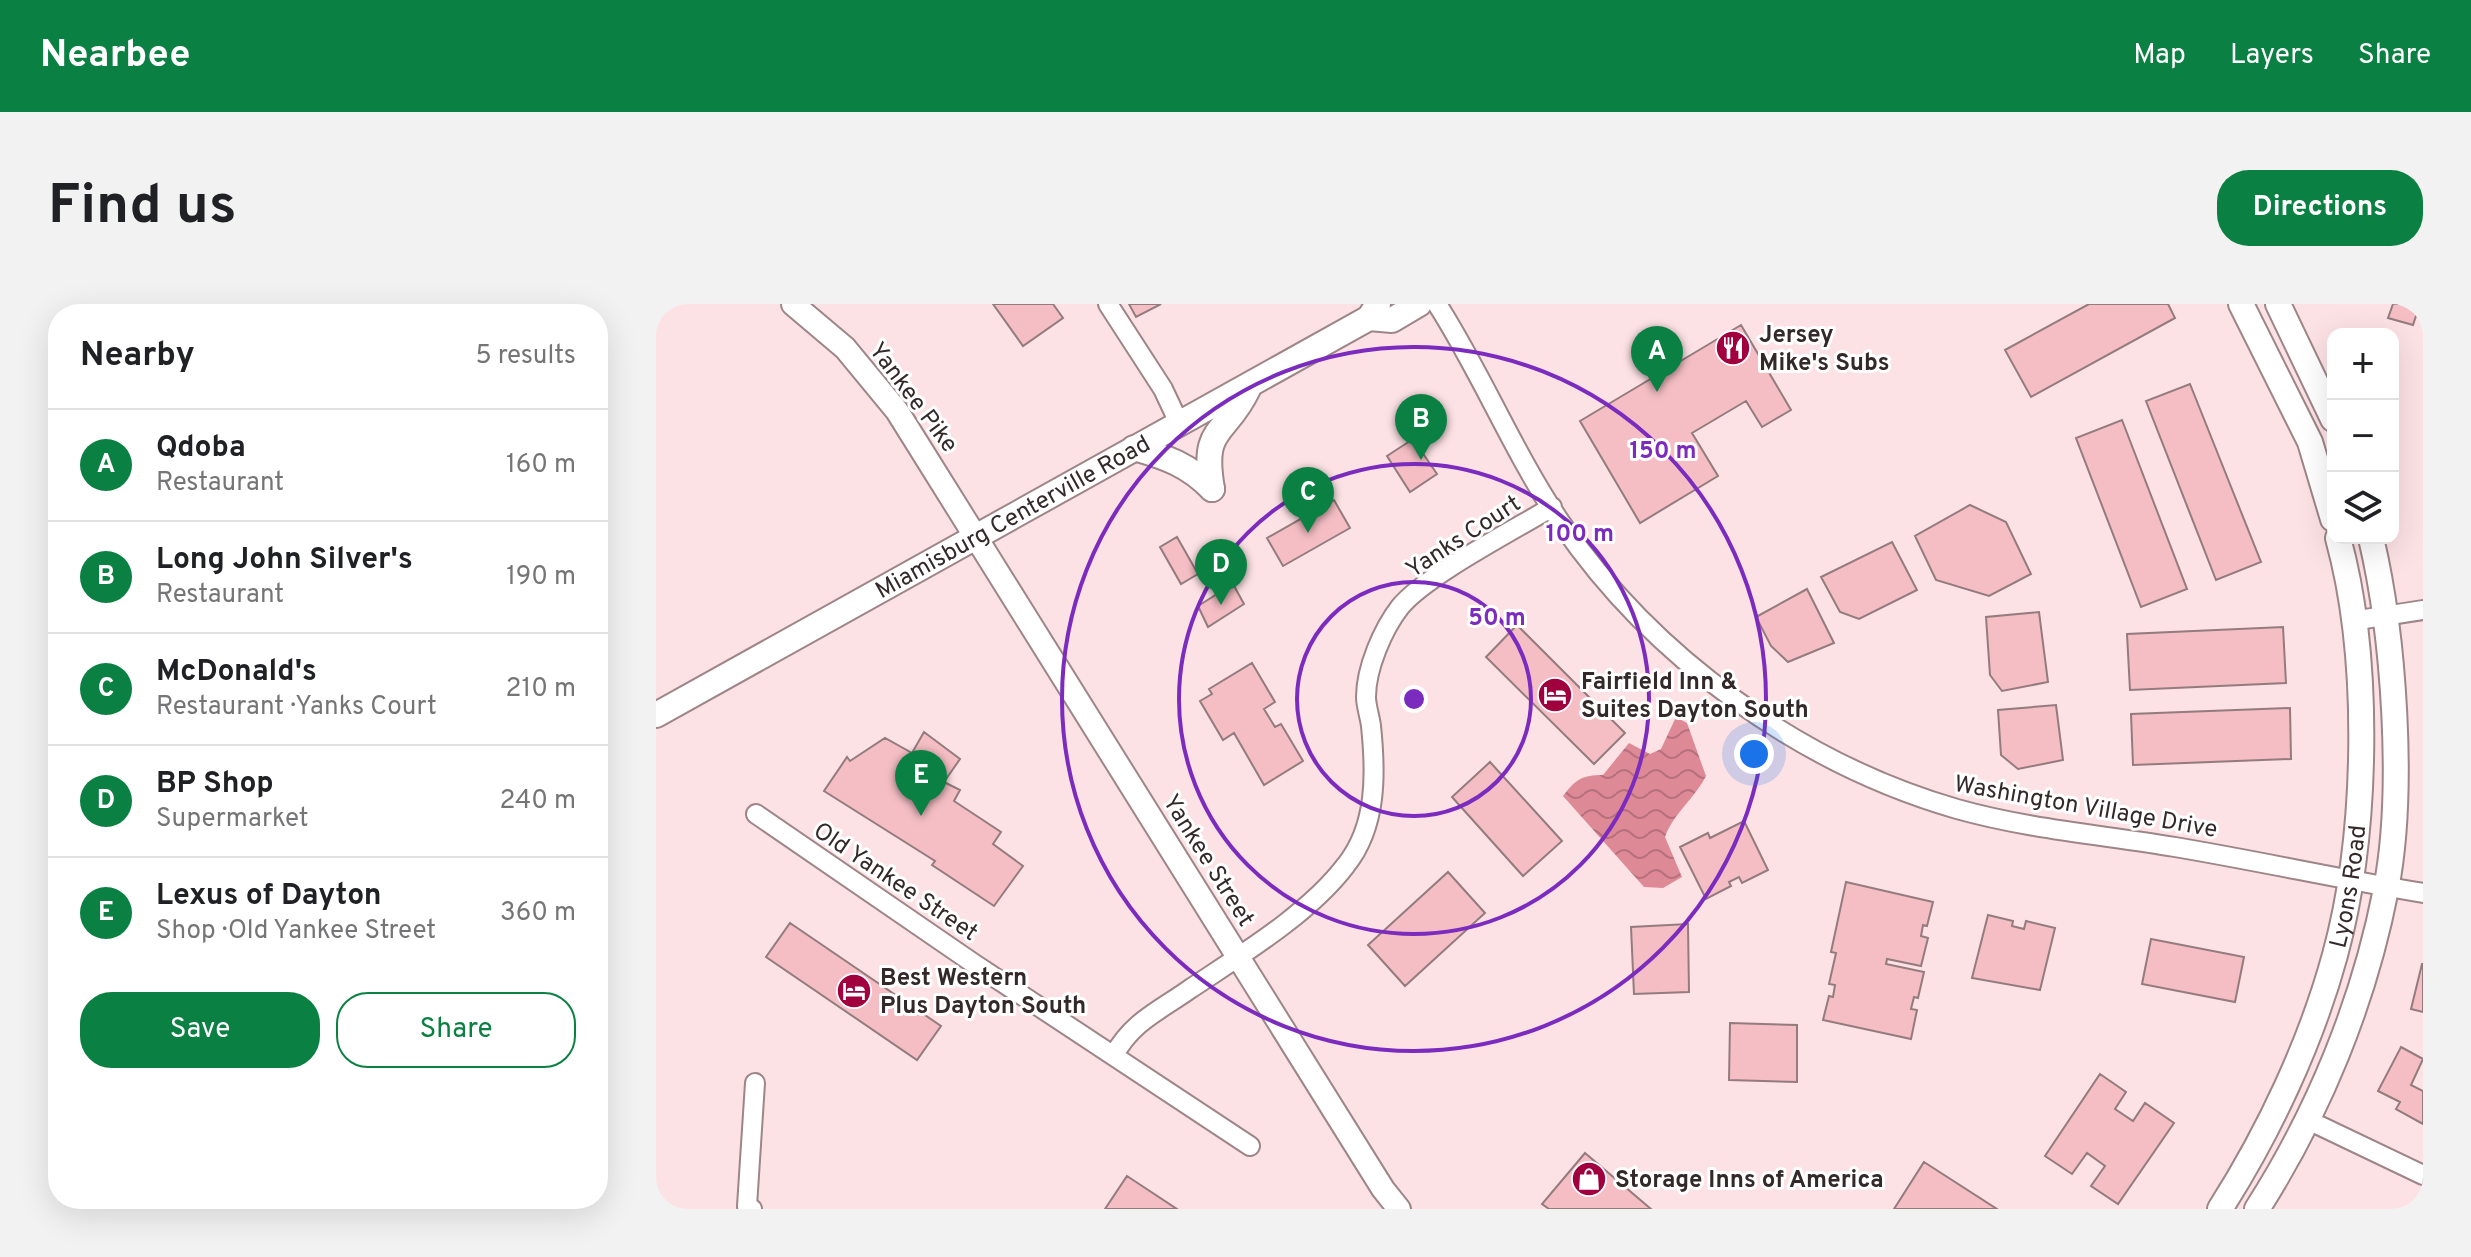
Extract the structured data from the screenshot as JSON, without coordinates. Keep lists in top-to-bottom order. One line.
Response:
{"streets":{"main road":["Miamisburg Centerville Road","Lyons Road"],"street":["Yankee Pike","Yanks Court","Washington Village Drive","Yankee Street","Old Yankee Street"]},"crossings":[["Yankee Pike","Miamisburg Centerville Road"],["Yankee Pike","Yankee Street"],["Miamisburg Centerville Road","Yankee Street"],["Yanks Court","Washington Village Drive"],["Yanks Court","Yankee Street"],["Yanks Court","Old Yankee Street"],["Washington Village Drive","Lyons Road"]],"places":{"restaurant":["Jersey Mike's Subs"],"hotel":["Fairfield Inn & Suites Dayton South","Best Western Plus Dayton South"],"shop":["Storage Inns of America"]},"page":{"header":"Nearbee","nav":["Map","Layers","Share"],"buttons":["Directions",["Save","Share"]],"title":"Find us","heading":["Nearby","5 results"],"pins":["A","B","C","D","E"],"map_buttons":["+","−"],"list":[{"mark":"A","name":"Qdoba","note":"Restaurant","value":"160 m"},{"mark":"B","name":"Long John Silver's","note":"Restaurant","value":"190 m"},{"mark":"C","name":"McDonald's","note":"Restaurant · Yanks Court","value":"210 m"},{"mark":"D","name":"BP Shop","note":"Supermarket","value":"240 m"},{"mark":"E","name":"Lexus of Dayton","note":"Shop · Old Yankee Street","value":"360 m"}]},"rings":["150 m","100 m","50 m"]}
